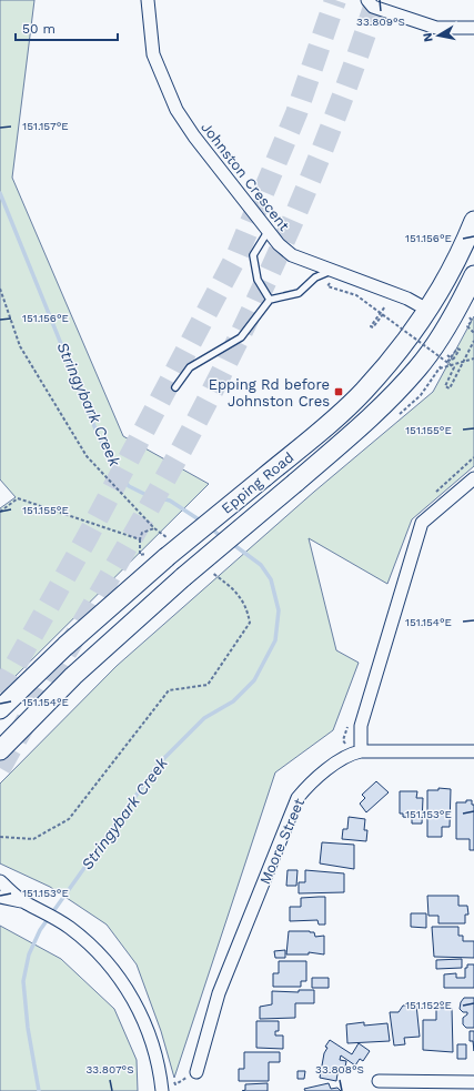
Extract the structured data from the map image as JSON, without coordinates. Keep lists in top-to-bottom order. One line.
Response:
{"streets":{"main road":["Epping Road"],"street":["Johnston Crescent","Moore Street"]},"crossings":[["Johnston Crescent","Epping Road"]],"water":["Stringybark Creek"],"places":{"transit":["Epping Rd before Johnston Cres"]},"scale_bar":"50 m","north":"left","coordinates":["33.809°S","151.157°E","151.156°E","151.155°E","151.154°E","151.153°E","151.152°E","33.807°S","33.808°S"]}
